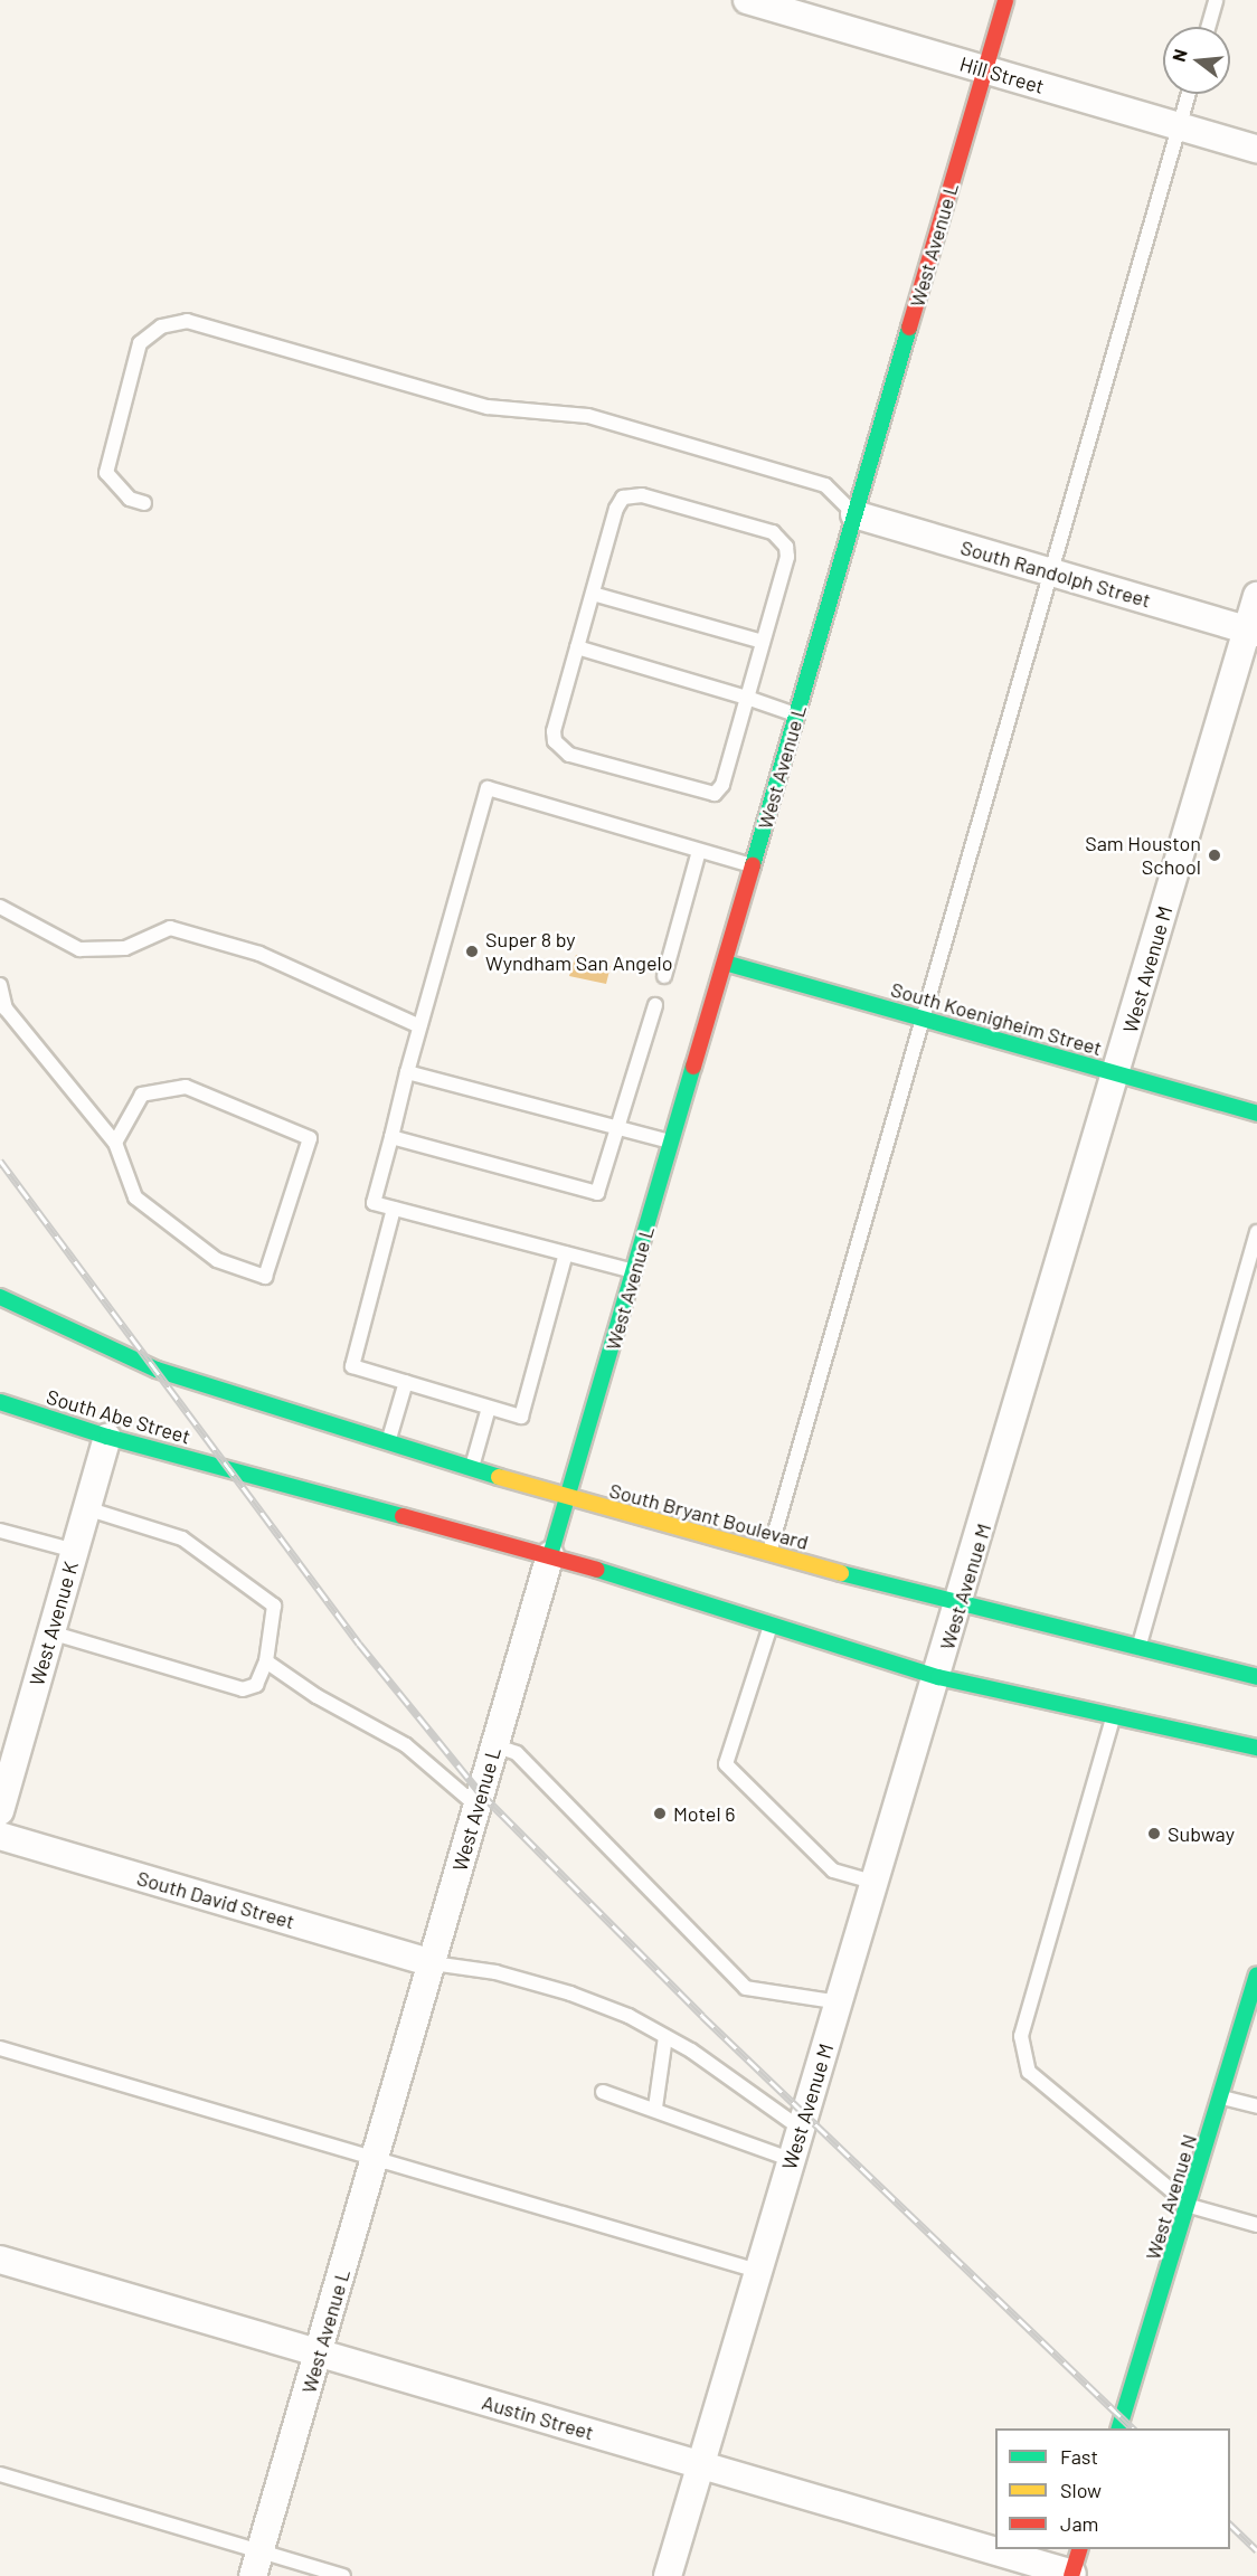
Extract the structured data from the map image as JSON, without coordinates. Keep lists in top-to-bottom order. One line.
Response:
{"streets":{"main road":["West Avenue L","South Koenigheim Street","South Abe Street","South Bryant Boulevard","West Avenue N"],"street":["Hill Street","South Randolph Street","West Avenue M","West Avenue K","South David Street","Austin Street"]},"crossings":[["Hill Street","West Avenue L"],["West Avenue L","South Randolph Street"],["West Avenue L","South Koenigheim Street"],["West Avenue L","South Abe Street"],["West Avenue L","South Bryant Boulevard"],["West Avenue L","South David Street"],["West Avenue L","Austin Street"],["South Randolph Street","West Avenue M"],["West Avenue M","South Koenigheim Street"],["West Avenue M","South Bryant Boulevard"],["West Avenue M","Austin Street"],["South Abe Street","West Avenue K"]],"places":["Sam Houston School","Super 8 by Wyndham San Angelo","Motel 6","Subway"],"legend":["Fast","Slow","Jam"],"north":"left"}
